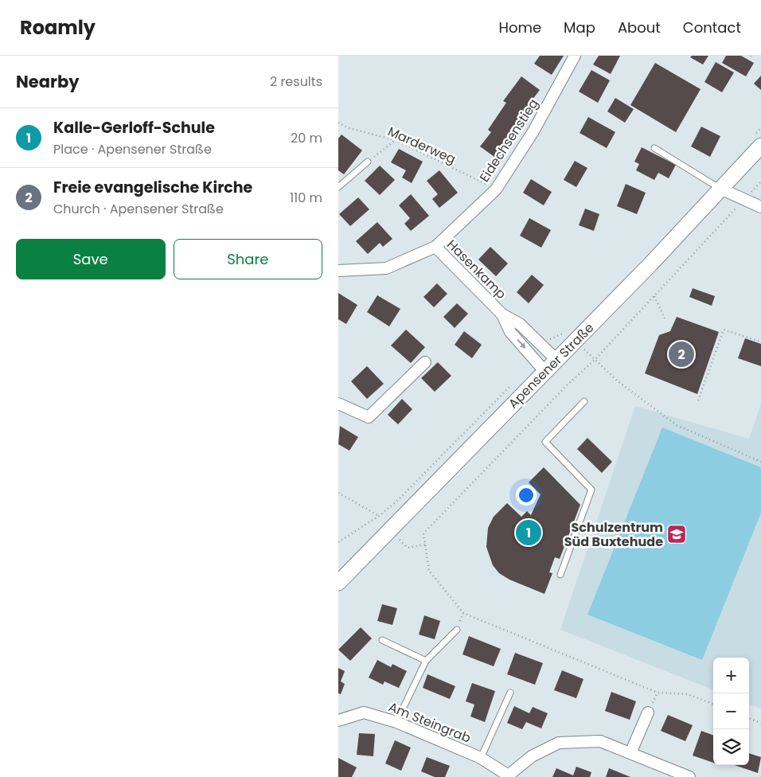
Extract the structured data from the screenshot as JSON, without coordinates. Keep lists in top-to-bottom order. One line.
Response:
{"streets":{"main road":["Apensener Straße"],"street":["Eidechsenstieg","Hasenkamp","Am Steingrab"],"path":["Marderweg"]},"crossings":[["Eidechsenstieg","Marderweg"],["Eidechsenstieg","Hasenkamp"],["Hasenkamp","Apensener Straße"]],"places":{"school or university":["Schulzentrum Süd Buxtehude"]},"page":{"header":"Roamly","nav":["Home","Map","About","Contact"],"heading":["Nearby","2 results"],"list":[{"mark":"1","name":"Kalle-Gerloff-Schule","note":"Place · Apensener Straße","value":"20 m"},{"mark":"2","name":"Freie evangelische Kirche","note":"Church · Apensener Straße","value":"110 m"}],"buttons":["Save","Share"],"pins":["2","1"],"map_buttons":["+","−"]}}
